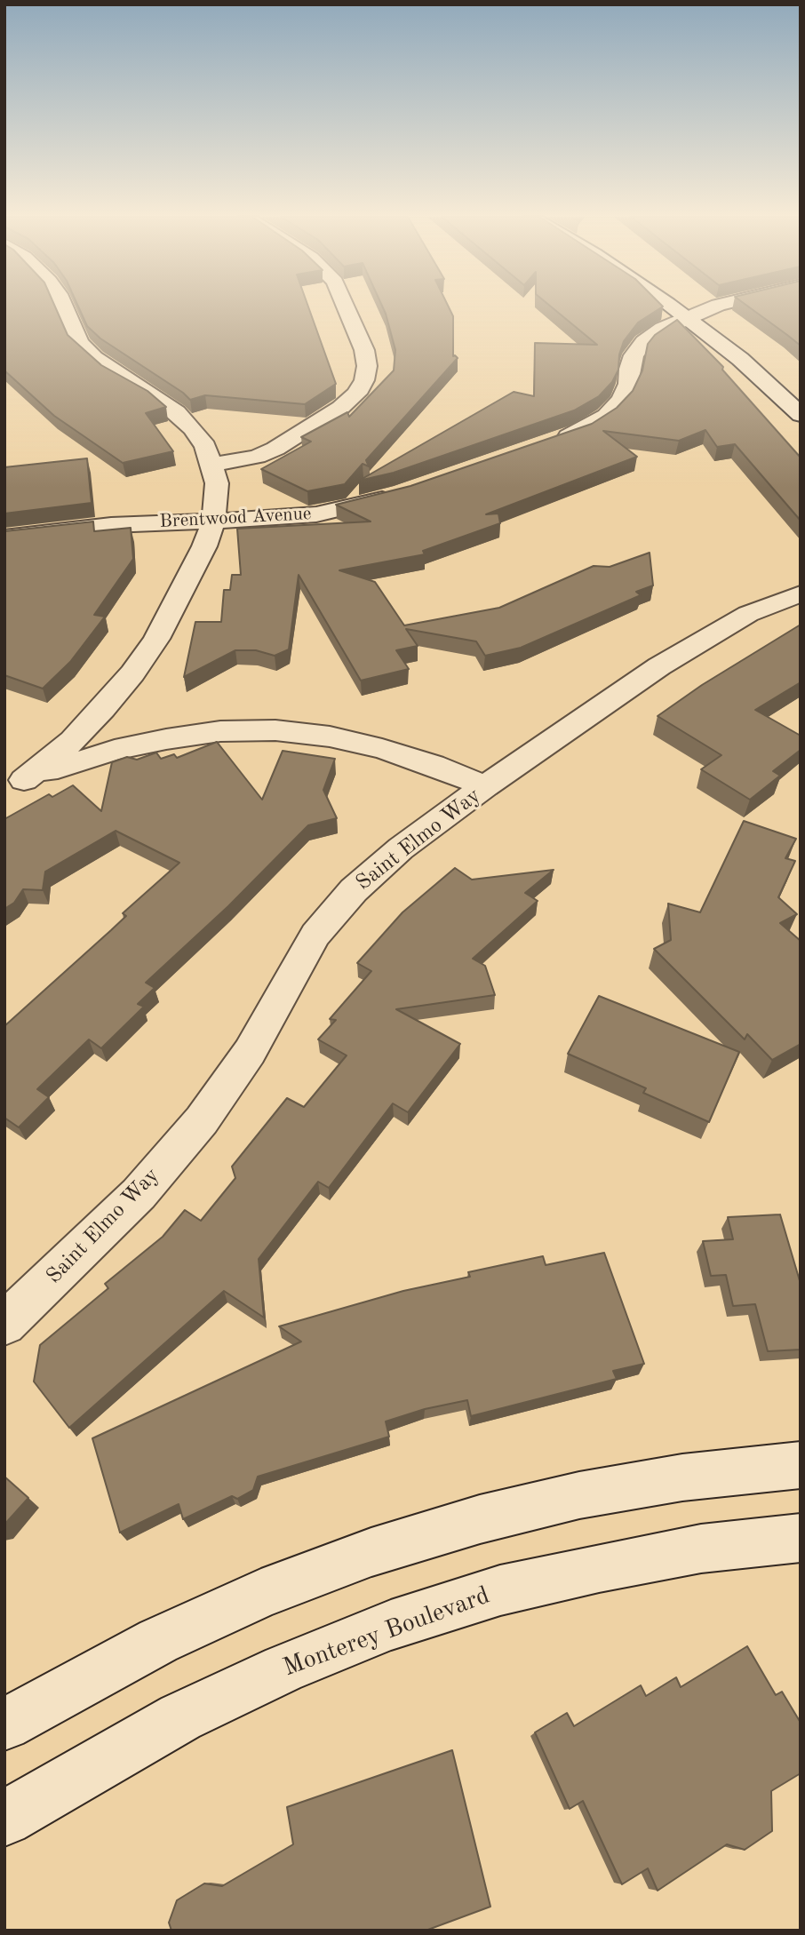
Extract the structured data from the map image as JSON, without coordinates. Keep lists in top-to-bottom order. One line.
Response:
{"streets":{"street":["Brentwood Avenue","Saint Elmo Way","Monterey Boulevard"]}}
